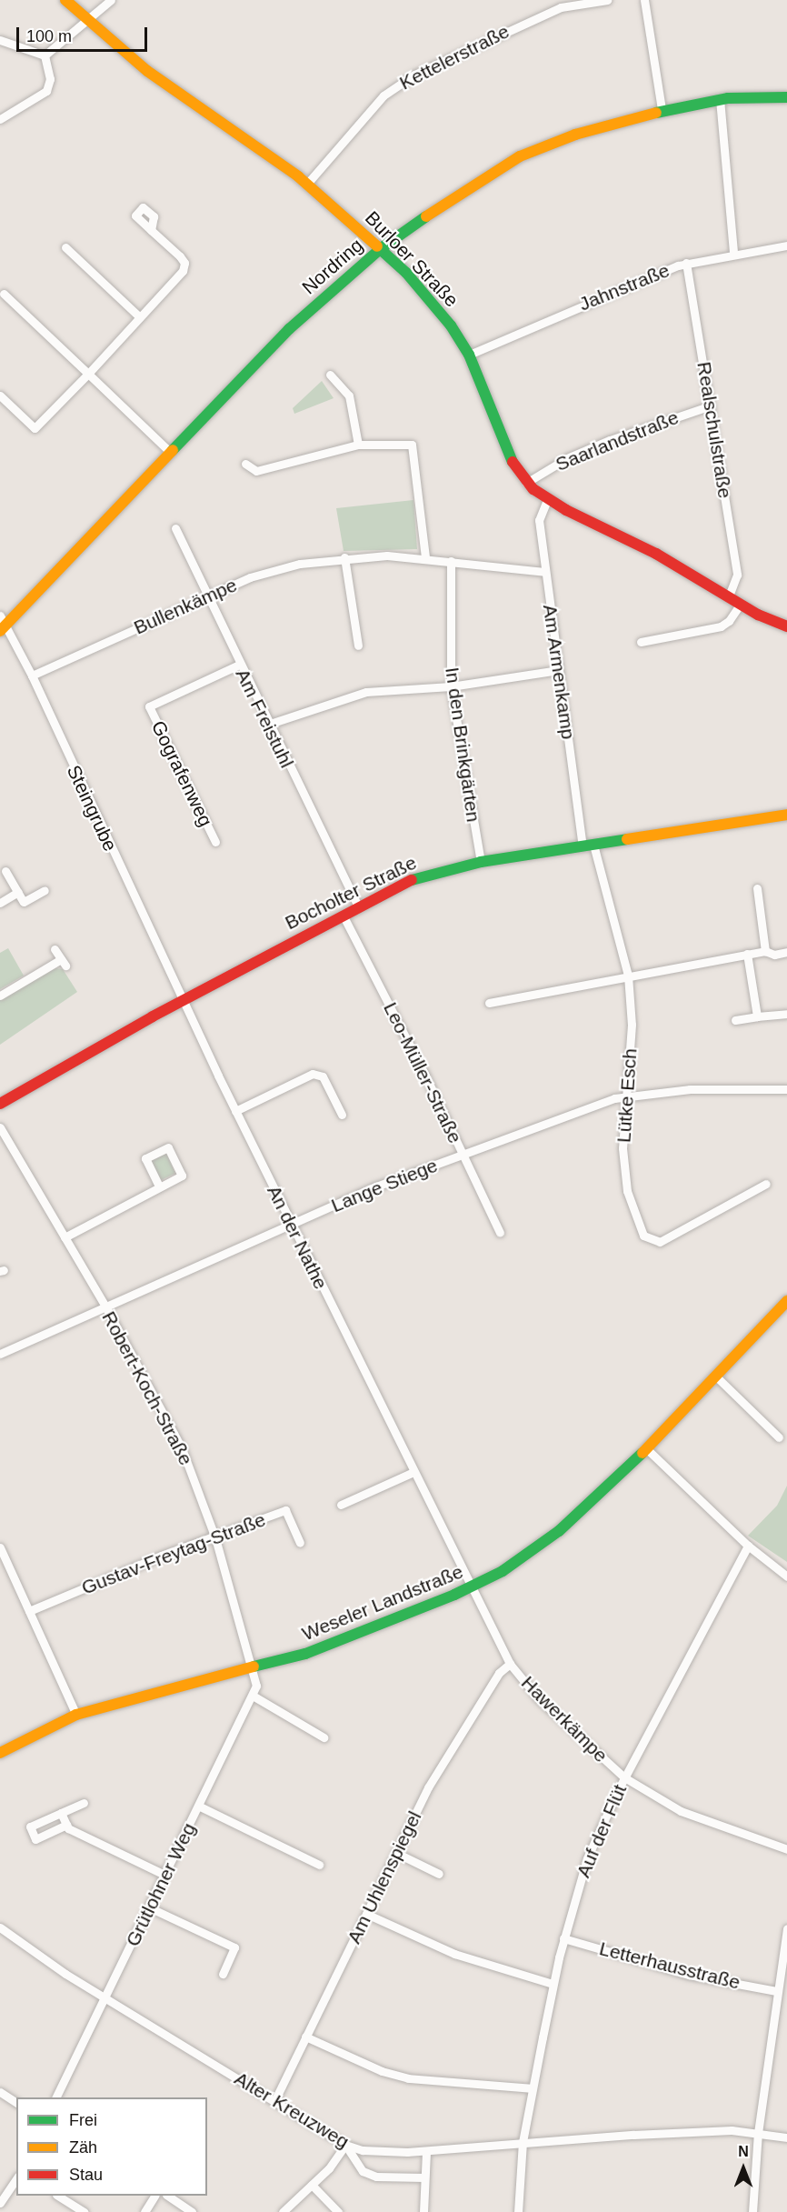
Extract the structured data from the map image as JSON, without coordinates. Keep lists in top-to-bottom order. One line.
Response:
{"streets":{"main road":["Burloer Straße","Nordring","Bocholter Straße","Weseler Landstraße"],"street":["Kettelerstraße","Jahnstraße","Realschulstraße","Saarlandstraße","Bullenkämpe","Am Armenkamp","Am Freistuhl","In den Brinkgärten","Gografenweg","Steingrube","Leo-Müller-Straße","Lütke Esch","Lange Stiege","An der Nathe","Robert-Koch-Straße","Gustav-Freytag-Straße","Hawerkämpe","Auf der Flüt","Am Uhlenspiegel","Grütlohner Weg","Letterhausstraße","Alter Kreuzweg"]},"crossings":[["Kettelerstraße","Burloer Straße"],["Burloer Straße","Nordring"],["Burloer Straße","Jahnstraße"],["Burloer Straße","Realschulstraße"],["Burloer Straße","Saarlandstraße"],["Burloer Straße","Am Armenkamp"],["Nordring","Steingrube"],["Jahnstraße","Realschulstraße"],["Realschulstraße","Saarlandstraße"],["Bullenkämpe","Am Armenkamp"],["Bullenkämpe","Am Freistuhl"],["Bullenkämpe","In den Brinkgärten"],["Bullenkämpe","Steingrube"],["Am Armenkamp","Bocholter Straße"],["Am Armenkamp","Lütke Esch"],["Am Freistuhl","Gografenweg"],["Am Freistuhl","Bocholter Straße"],["In den Brinkgärten","Bocholter Straße"],["Steingrube","Bocholter Straße"],["Steingrube","An der Nathe"],["Bocholter Straße","Leo-Müller-Straße"],["Bocholter Straße","Lütke Esch"],["Bocholter Straße","An der Nathe"],["Leo-Müller-Straße","Lange Stiege"],["Lütke Esch","Lange Stiege"],["Lange Stiege","An der Nathe"],["Lange Stiege","Robert-Koch-Straße"],["An der Nathe","Weseler Landstraße"],["An der Nathe","Hawerkämpe"],["Robert-Koch-Straße","Gustav-Freytag-Straße"],["Robert-Koch-Straße","Weseler Landstraße"],["Robert-Koch-Straße","Grütlohner Weg"],["Weseler Landstraße","Hawerkämpe"],["Weseler Landstraße","Grütlohner Weg"],["Hawerkämpe","Auf der Flüt"],["Hawerkämpe","Am Uhlenspiegel"],["Auf der Flüt","Letterhausstraße"],["Auf der Flüt","Alter Kreuzweg"],["Am Uhlenspiegel","Alter Kreuzweg"],["Grütlohner Weg","Alter Kreuzweg"]],"legend":["Frei","Zäh","Stau"],"scale_bar":"100 m","north":"top"}
